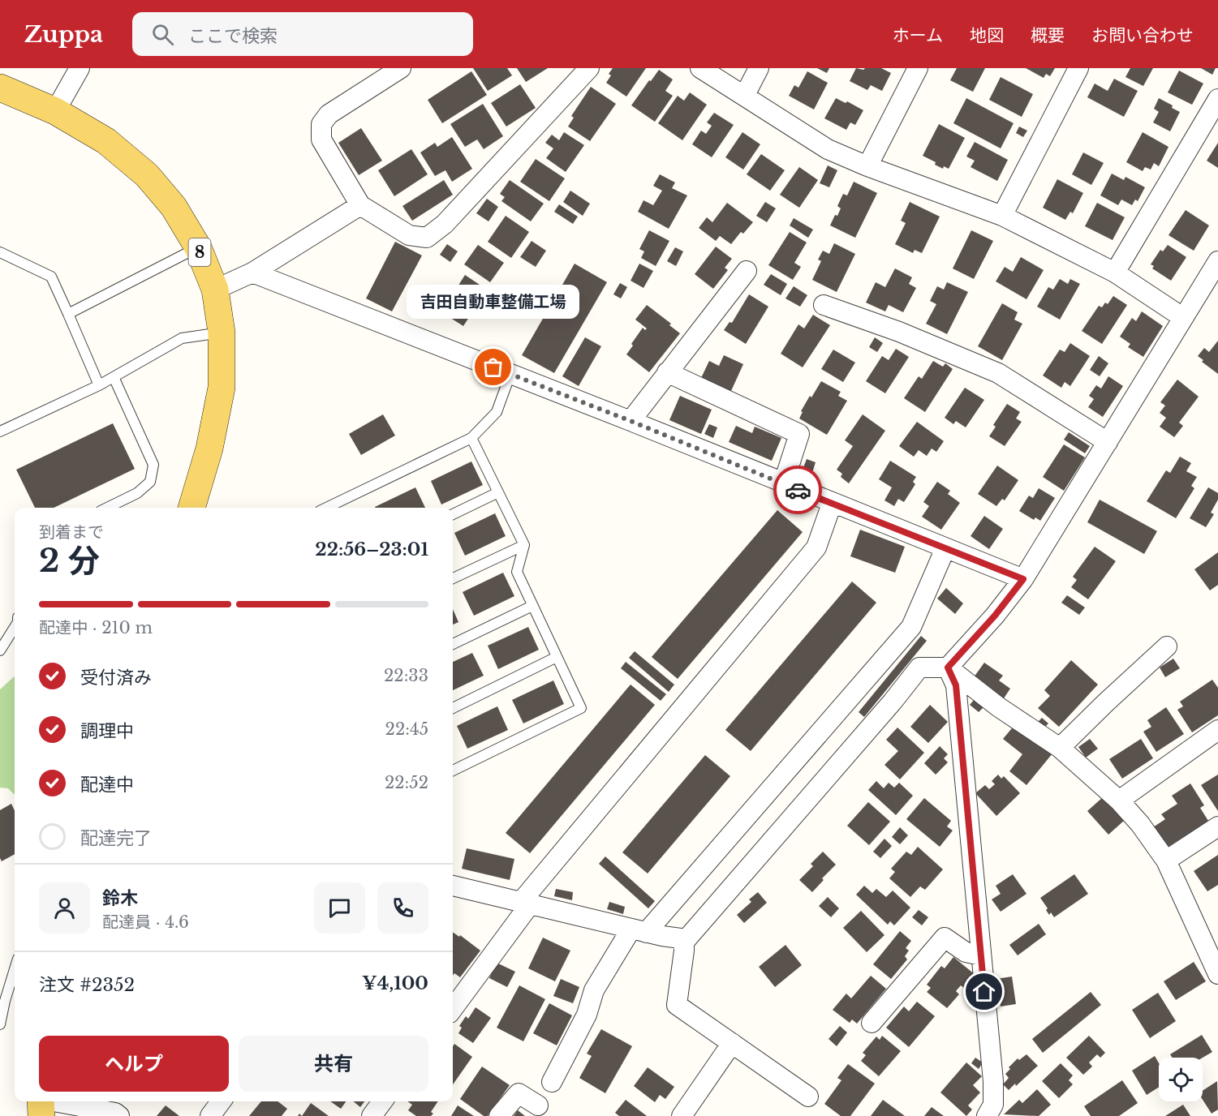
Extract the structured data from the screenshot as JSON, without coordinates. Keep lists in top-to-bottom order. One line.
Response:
{"streets":{"main road":["8"]},"places":["吉田自動車整備工場"],"page":{"header":"Zuppa","search":"ここで検索","nav":["ホーム","地図","概要","お問い合わせ"],"bubble":"吉田自動車整備工場","heading":["2 分","到着まで","22:56–23:01"],"panel":["鈴木","配達員 · 4.6","注文 #2352","¥4,100"],"bar":"配達中 · 210 m","list":[["受付済み","22:33"],["調理中","22:45"],["配達中","22:52"],"配達完了"],"buttons":["ヘルプ","共有"]}}
